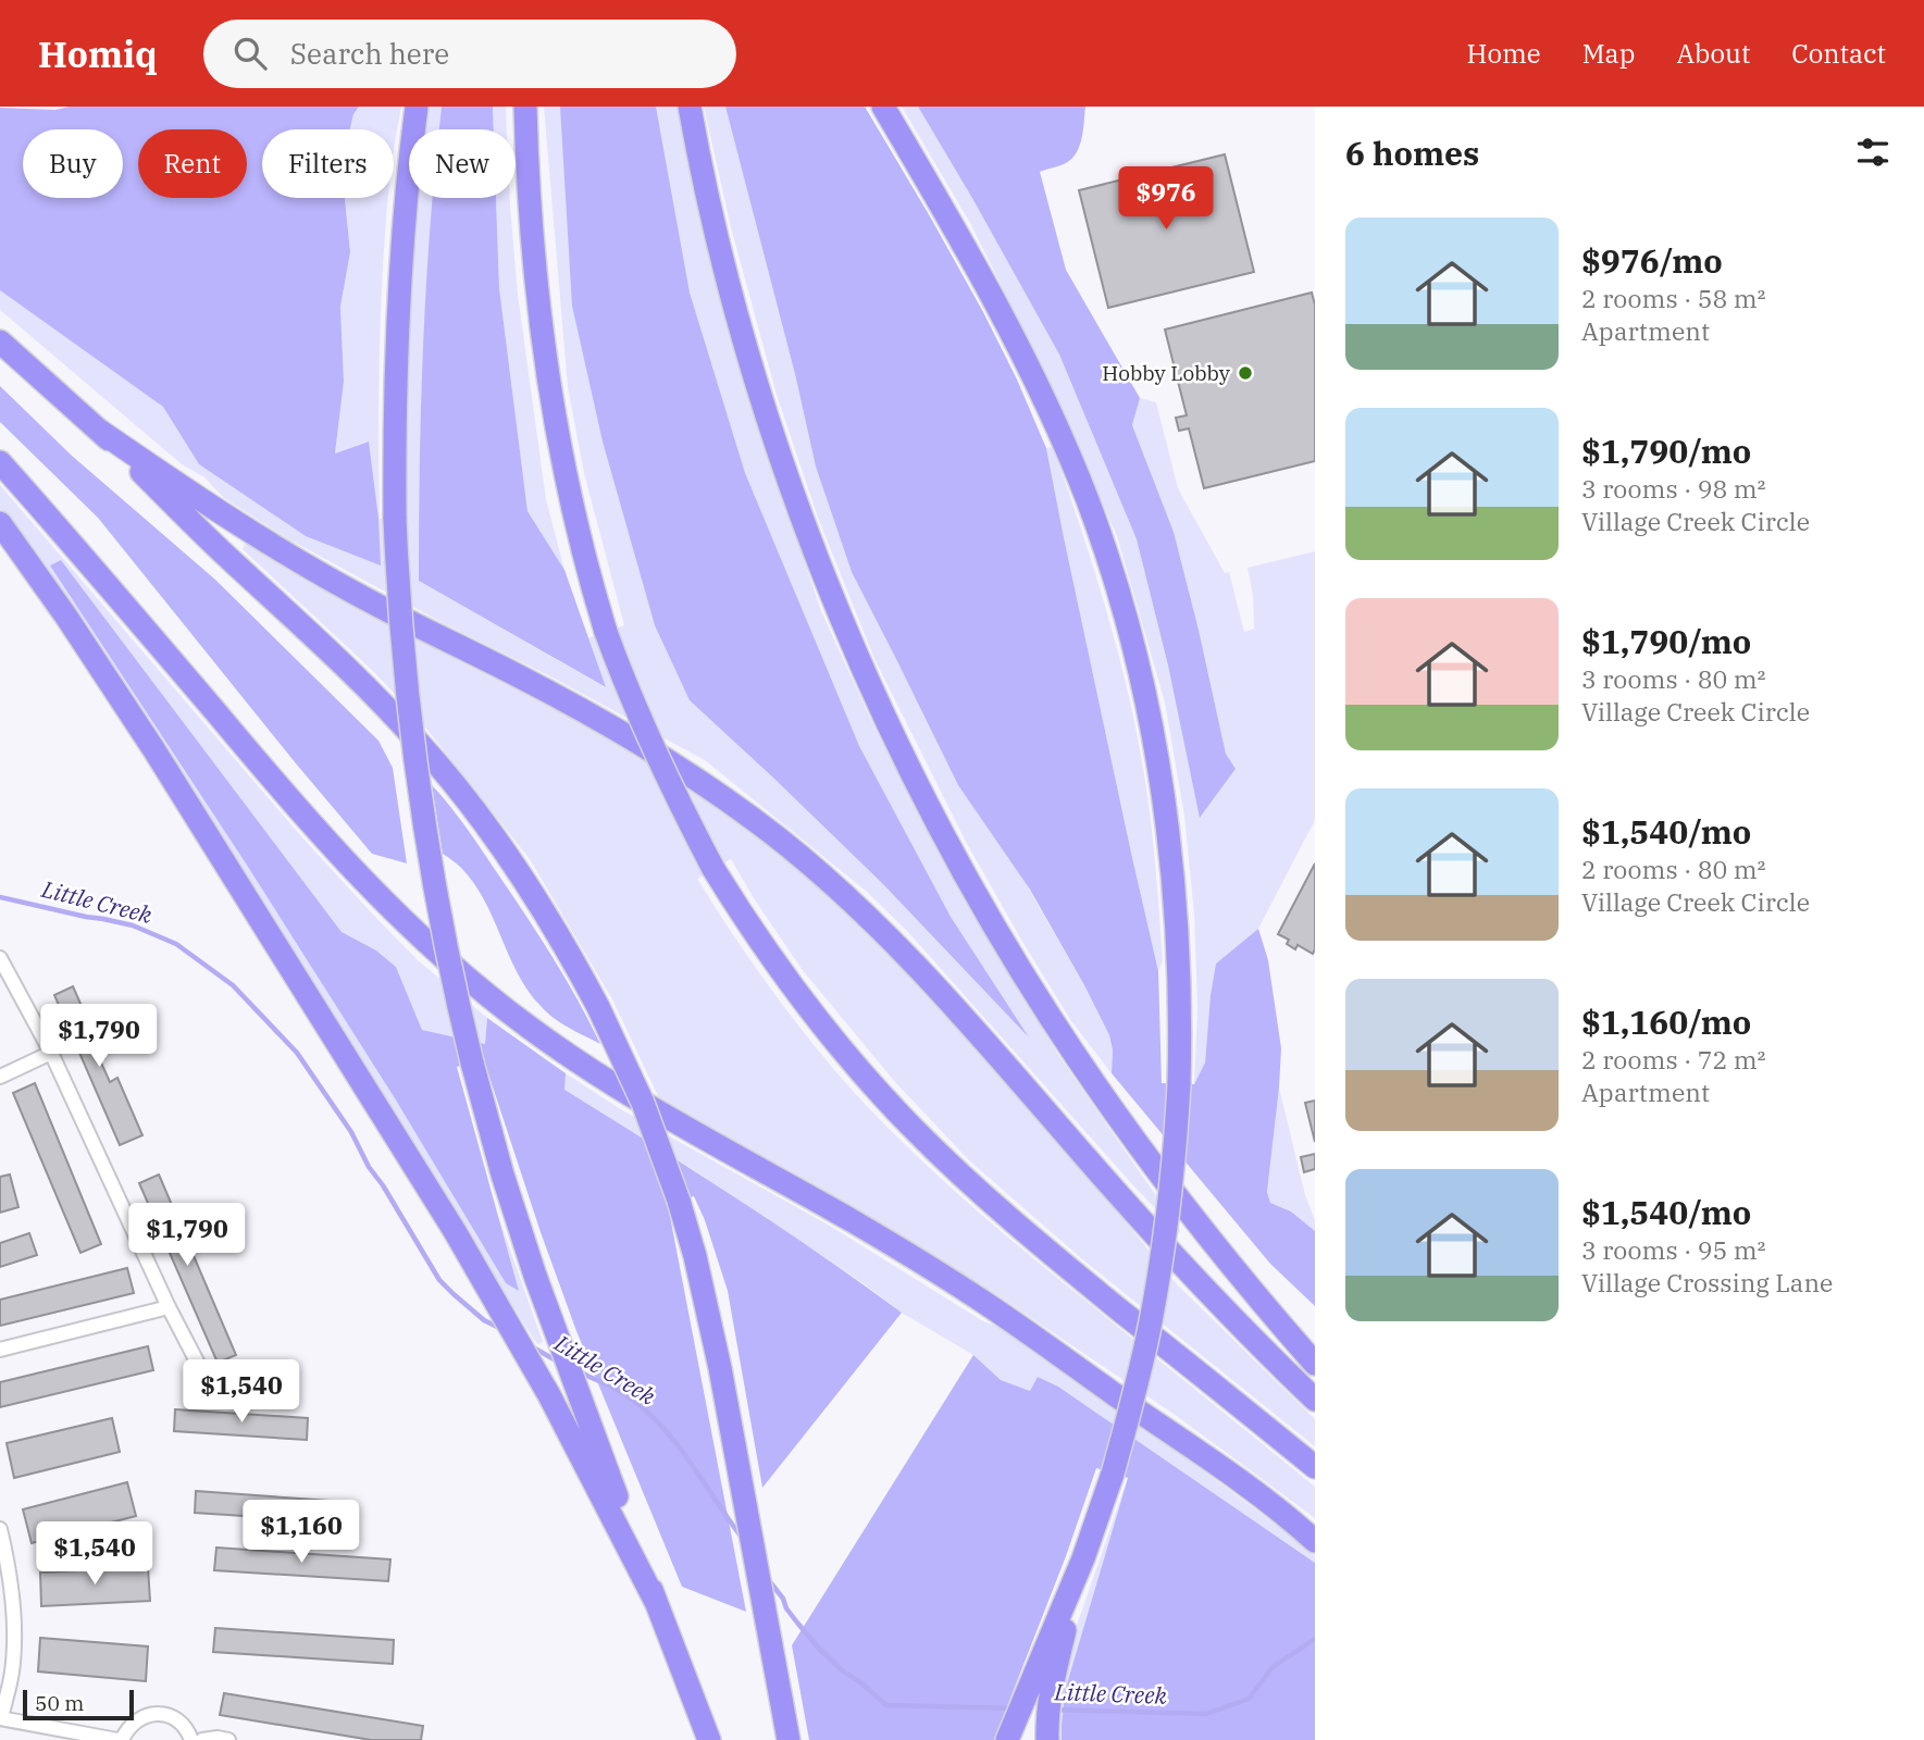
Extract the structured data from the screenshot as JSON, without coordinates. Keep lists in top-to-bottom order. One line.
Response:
{"water":["Little Creek"],"places":["Hobby Lobby"],"scale_bar":"50 m","page":{"header":"Homiq","search":"Search here","nav":["Home","Map","About","Contact"],"heading":"6 homes","chip":["Buy","Rent","Filters","New"],"price":["$976","$1,790","$1,790","$1,540","$1,160","$1,540"],"list":[{"name":"$976/mo","note":"2 rooms · 58 m² · Apartment"},{"name":"$1,790/mo","note":"3 rooms · 98 m² · Village Creek Circle"},{"name":"$1,790/mo","note":"3 rooms · 80 m² · Village Creek Circle"},{"name":"$1,540/mo","note":"2 rooms · 80 m² · Village Creek Circle"},{"name":"$1,160/mo","note":"2 rooms · 72 m² · Apartment"},{"name":"$1,540/mo","note":"3 rooms · 95 m² · Village Crossing Lane"}],"scale":"50 m"}}
